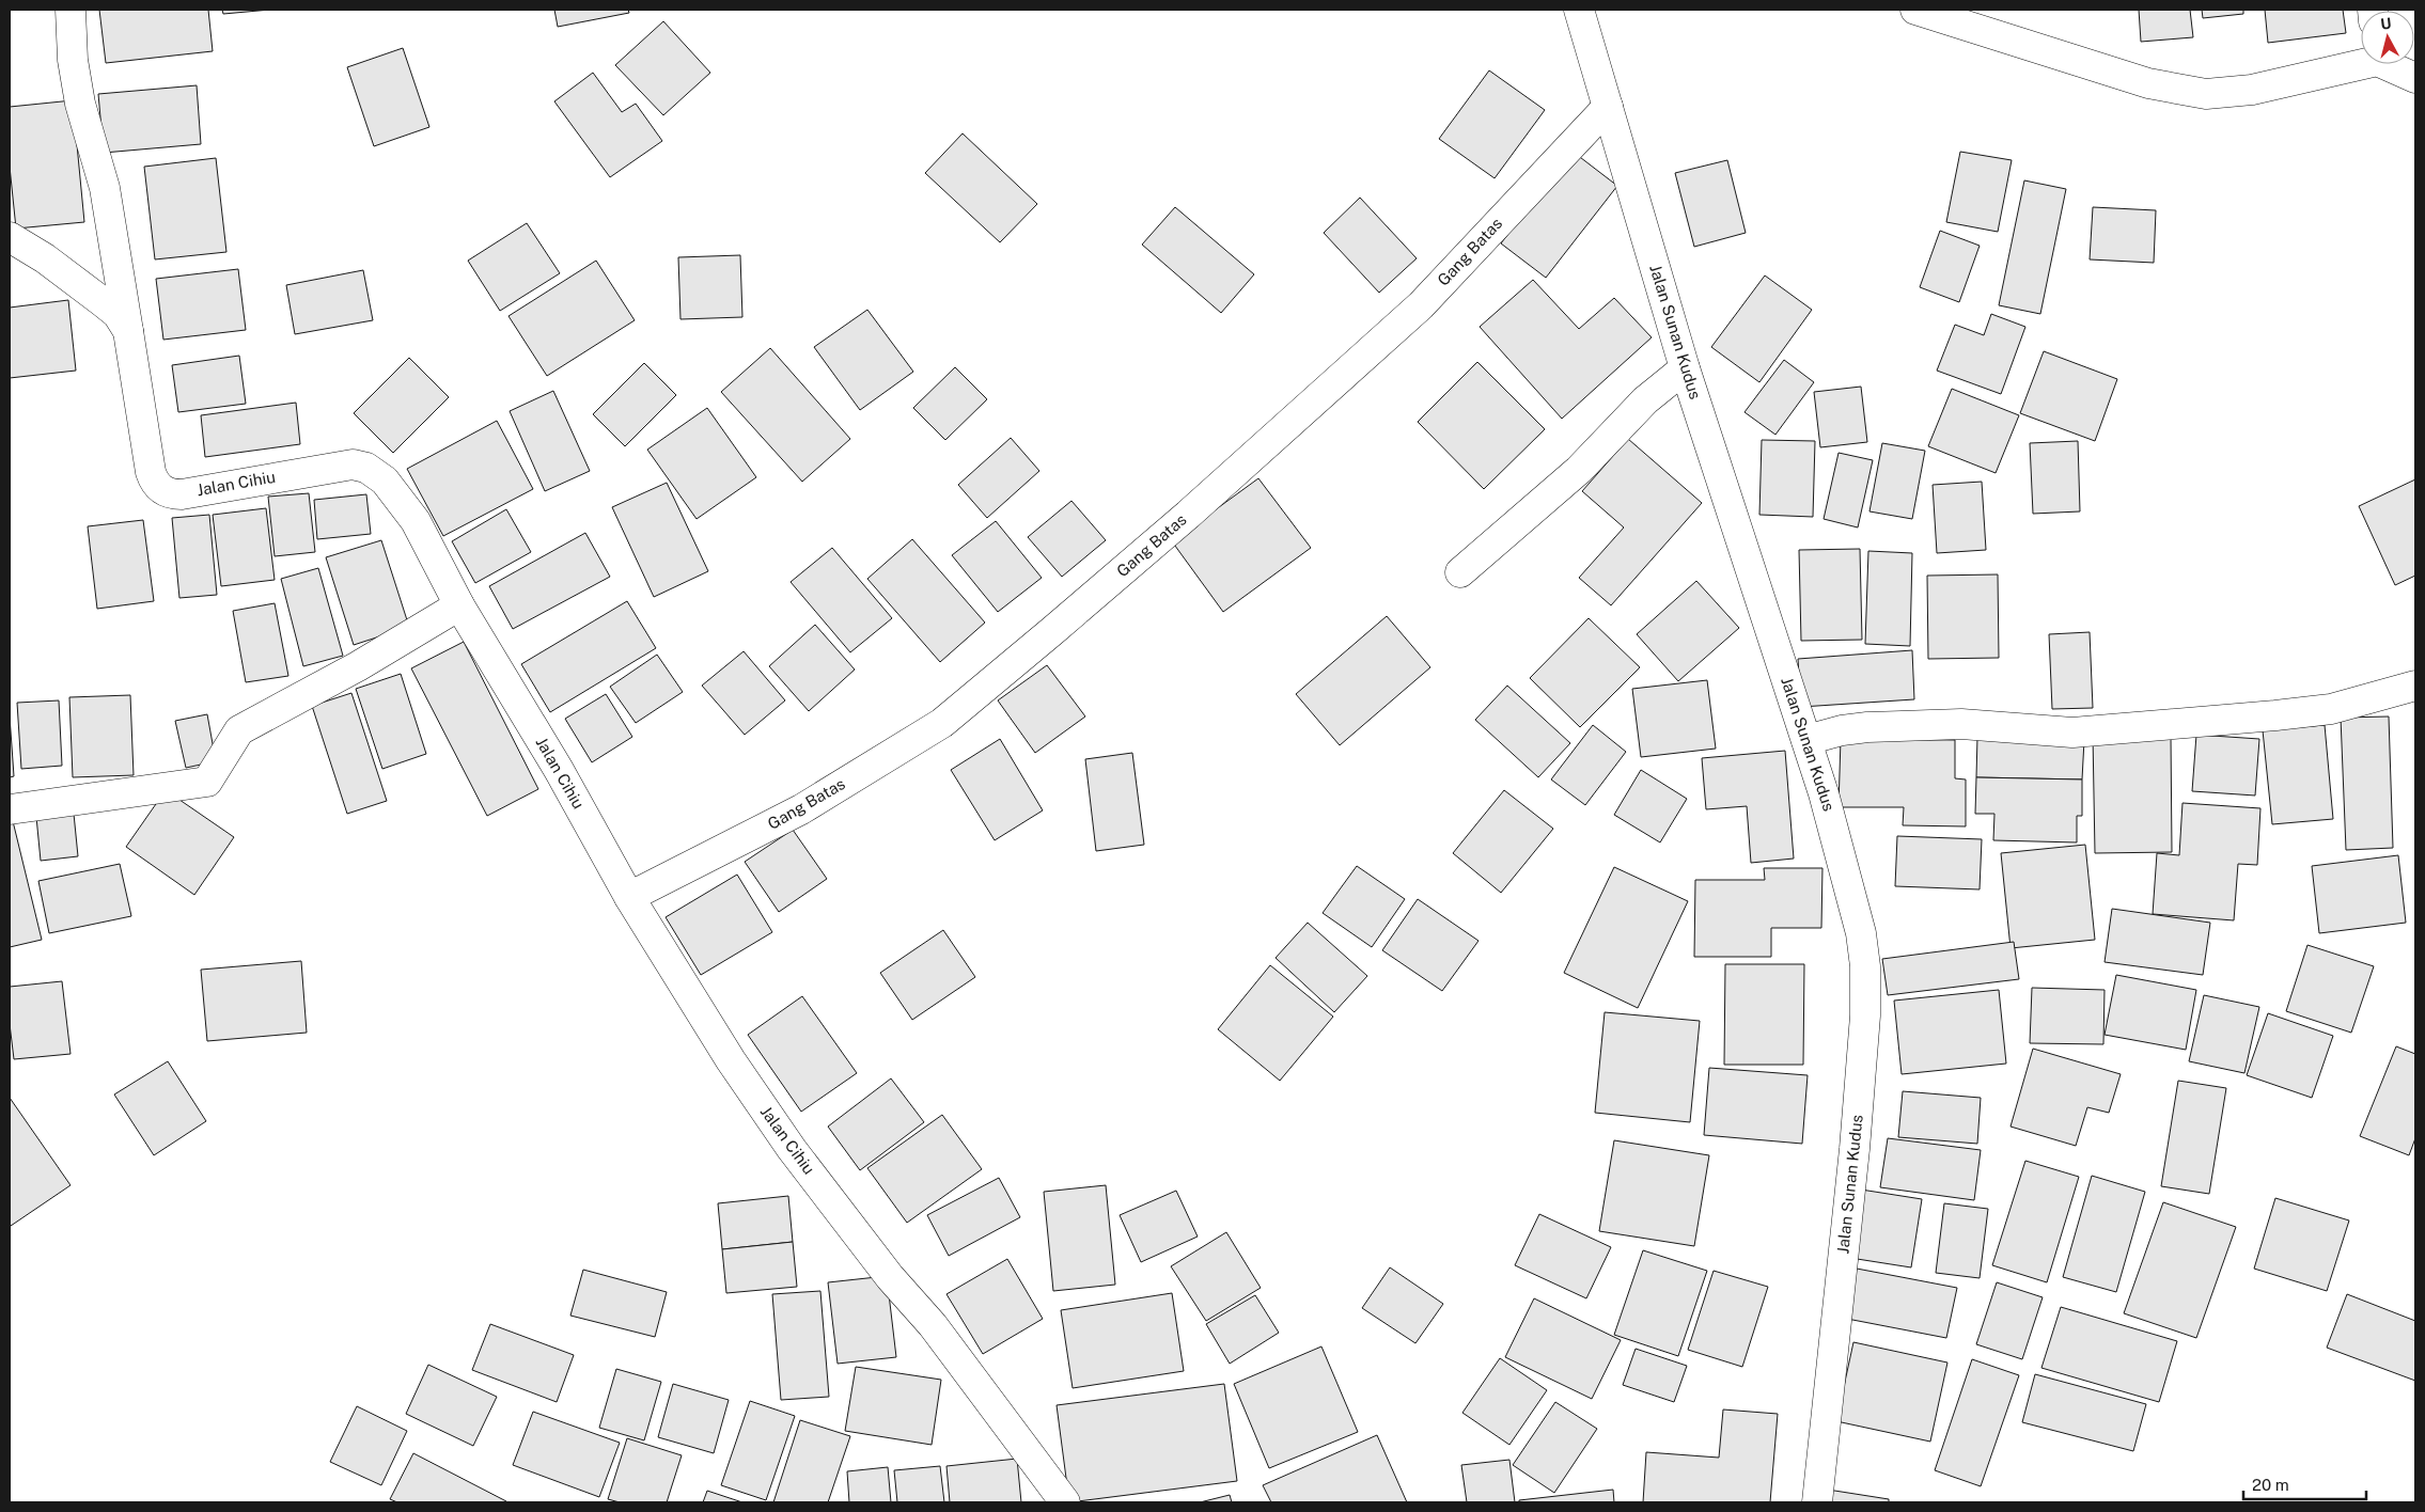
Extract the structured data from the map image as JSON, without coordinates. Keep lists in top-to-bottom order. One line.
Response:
{"streets":{"street":["Gang Batas","Jalan Sunan Kudus","Jalan Cihiu"]},"crossings":[["Gang Batas","Jalan Sunan Kudus"],["Gang Batas","Jalan Cihiu"]],"scale_bar":"20 m","north":"top"}
